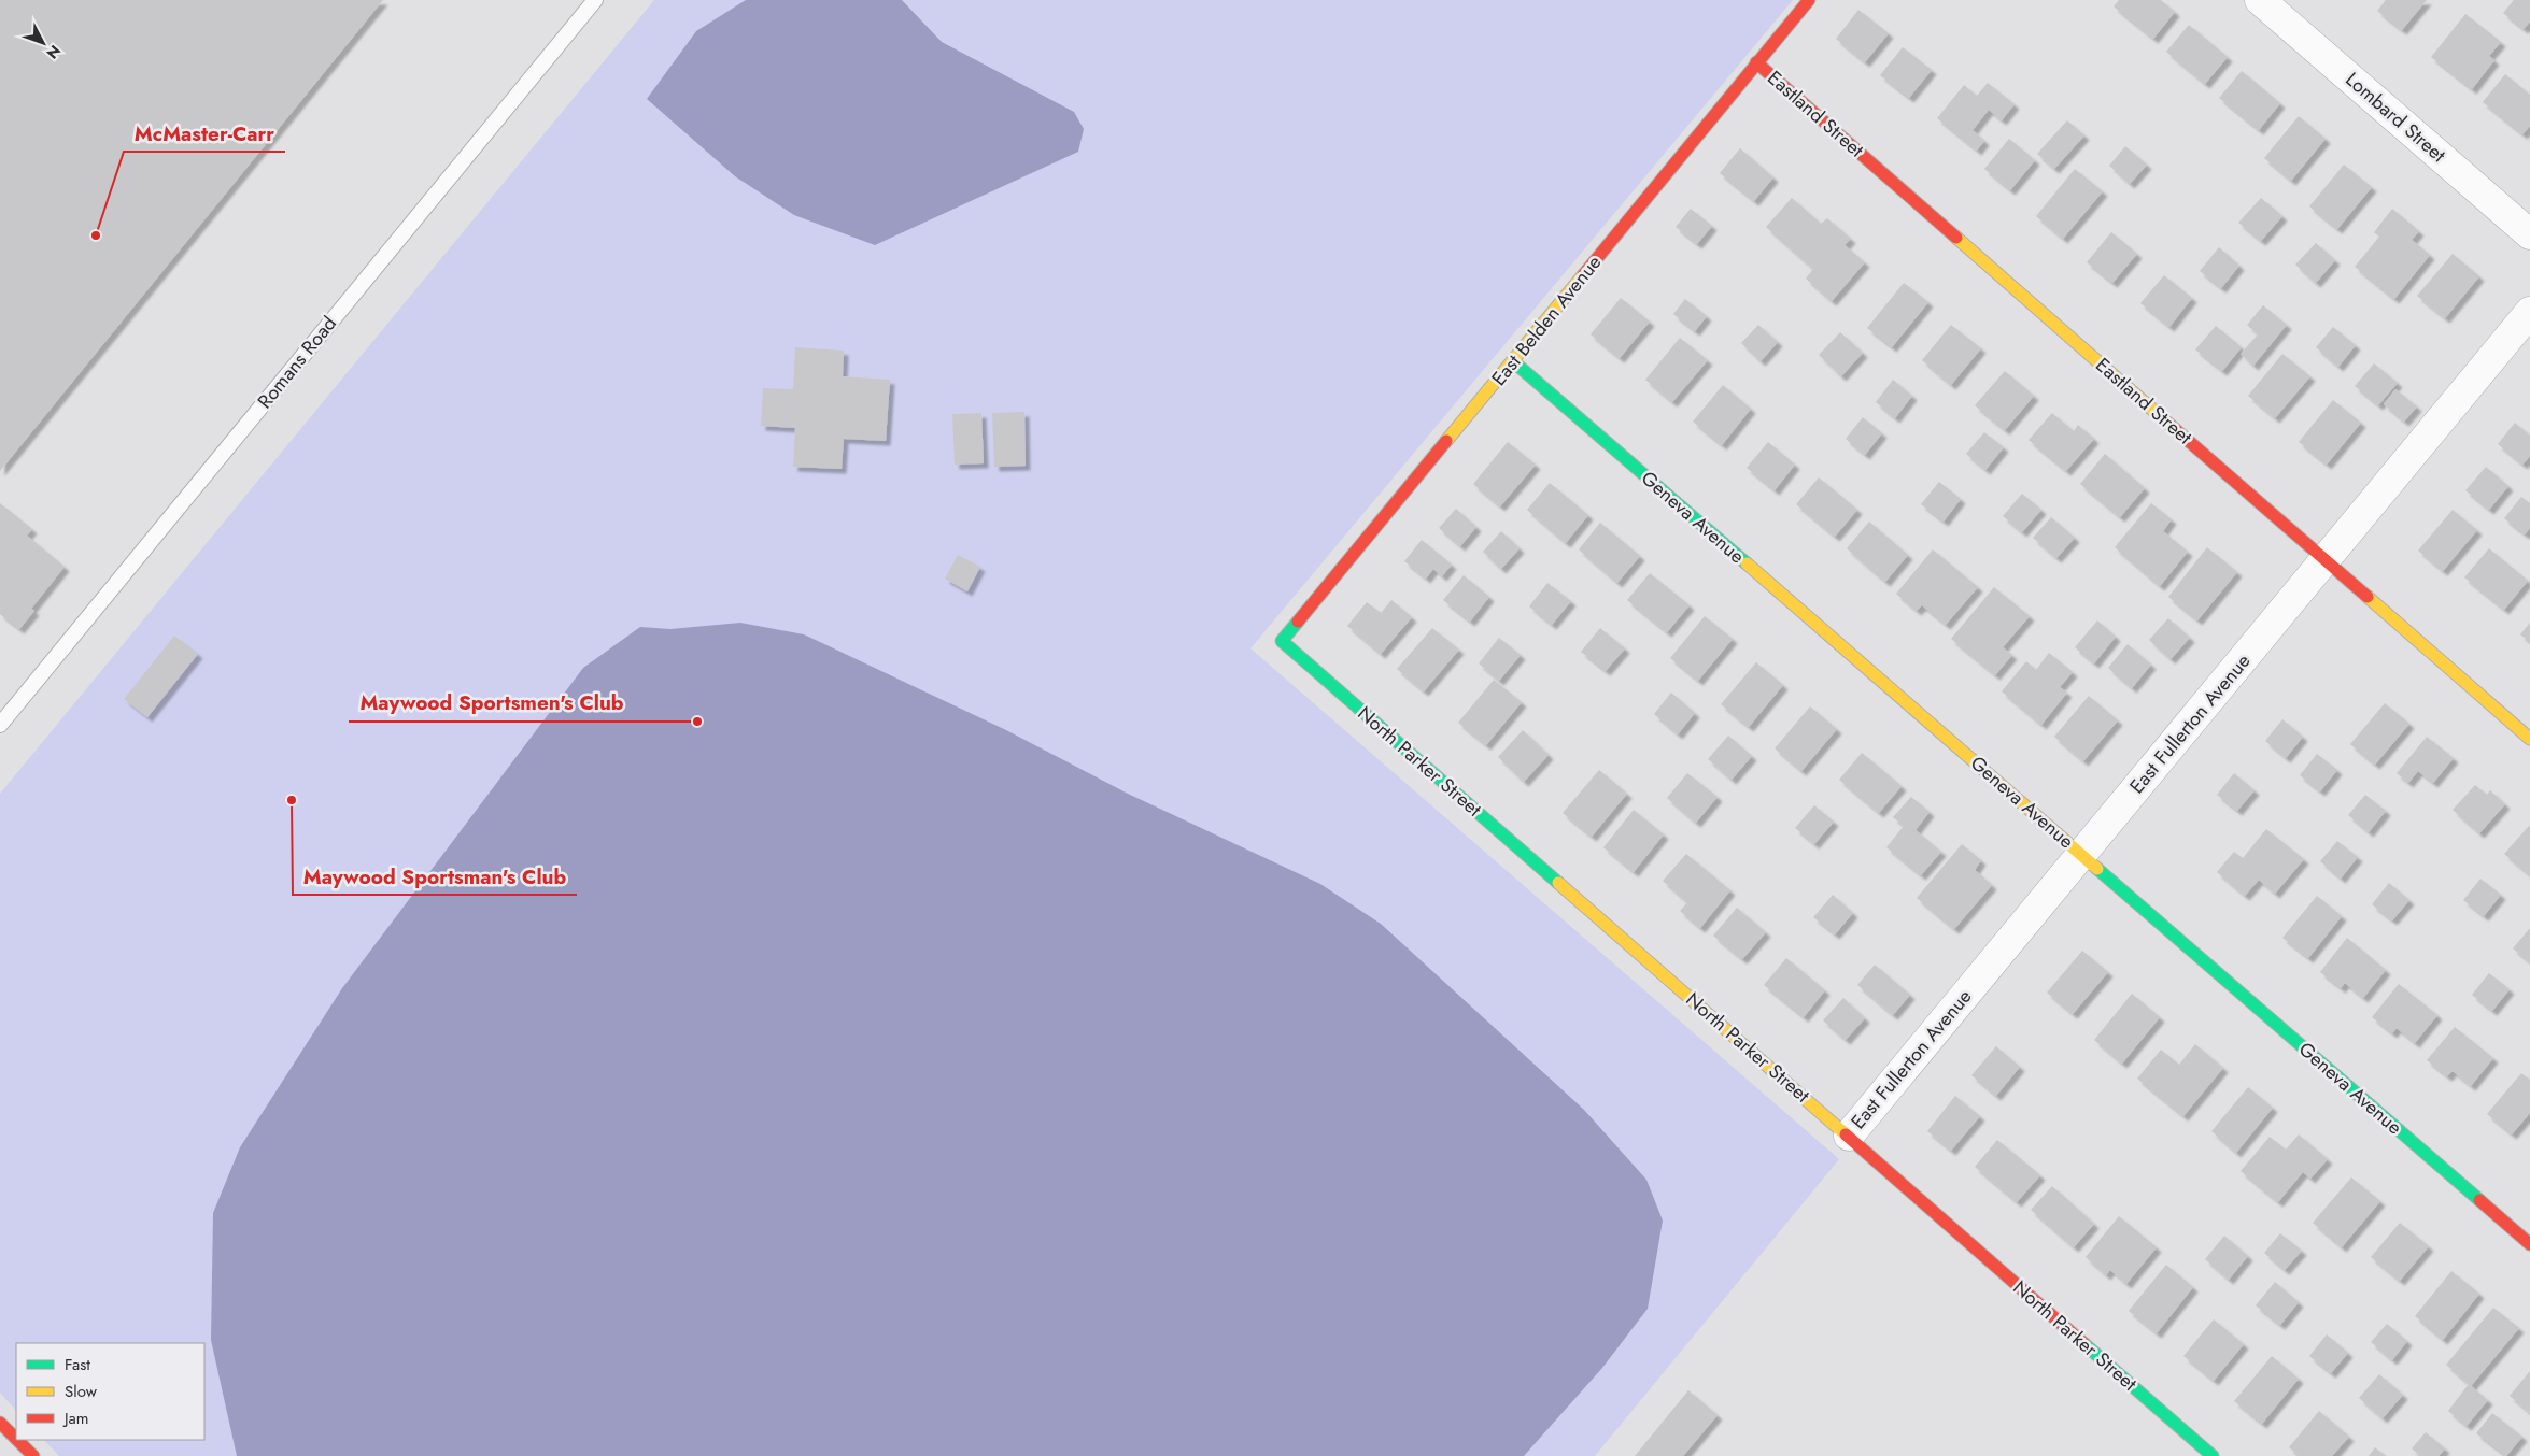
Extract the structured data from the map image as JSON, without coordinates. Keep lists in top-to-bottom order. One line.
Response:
{"streets":{"street":["Eastland Street","Lombard Street","East Belden Avenue","Geneva Avenue","East Fullerton Avenue","North Parker Street"],"lane":["Romans Road"]},"crossings":[["Eastland Street","East Belden Avenue"],["Eastland Street","East Fullerton Avenue"],["East Belden Avenue","Geneva Avenue"],["East Belden Avenue","North Parker Street"],["Geneva Avenue","East Fullerton Avenue"],["East Fullerton Avenue","North Parker Street"]],"places":["McMaster-Carr","Maywood Sportsmen's Club","Maywood Sportsman's Club"],"legend":["Fast","Slow","Jam"],"north":"bottom right"}
